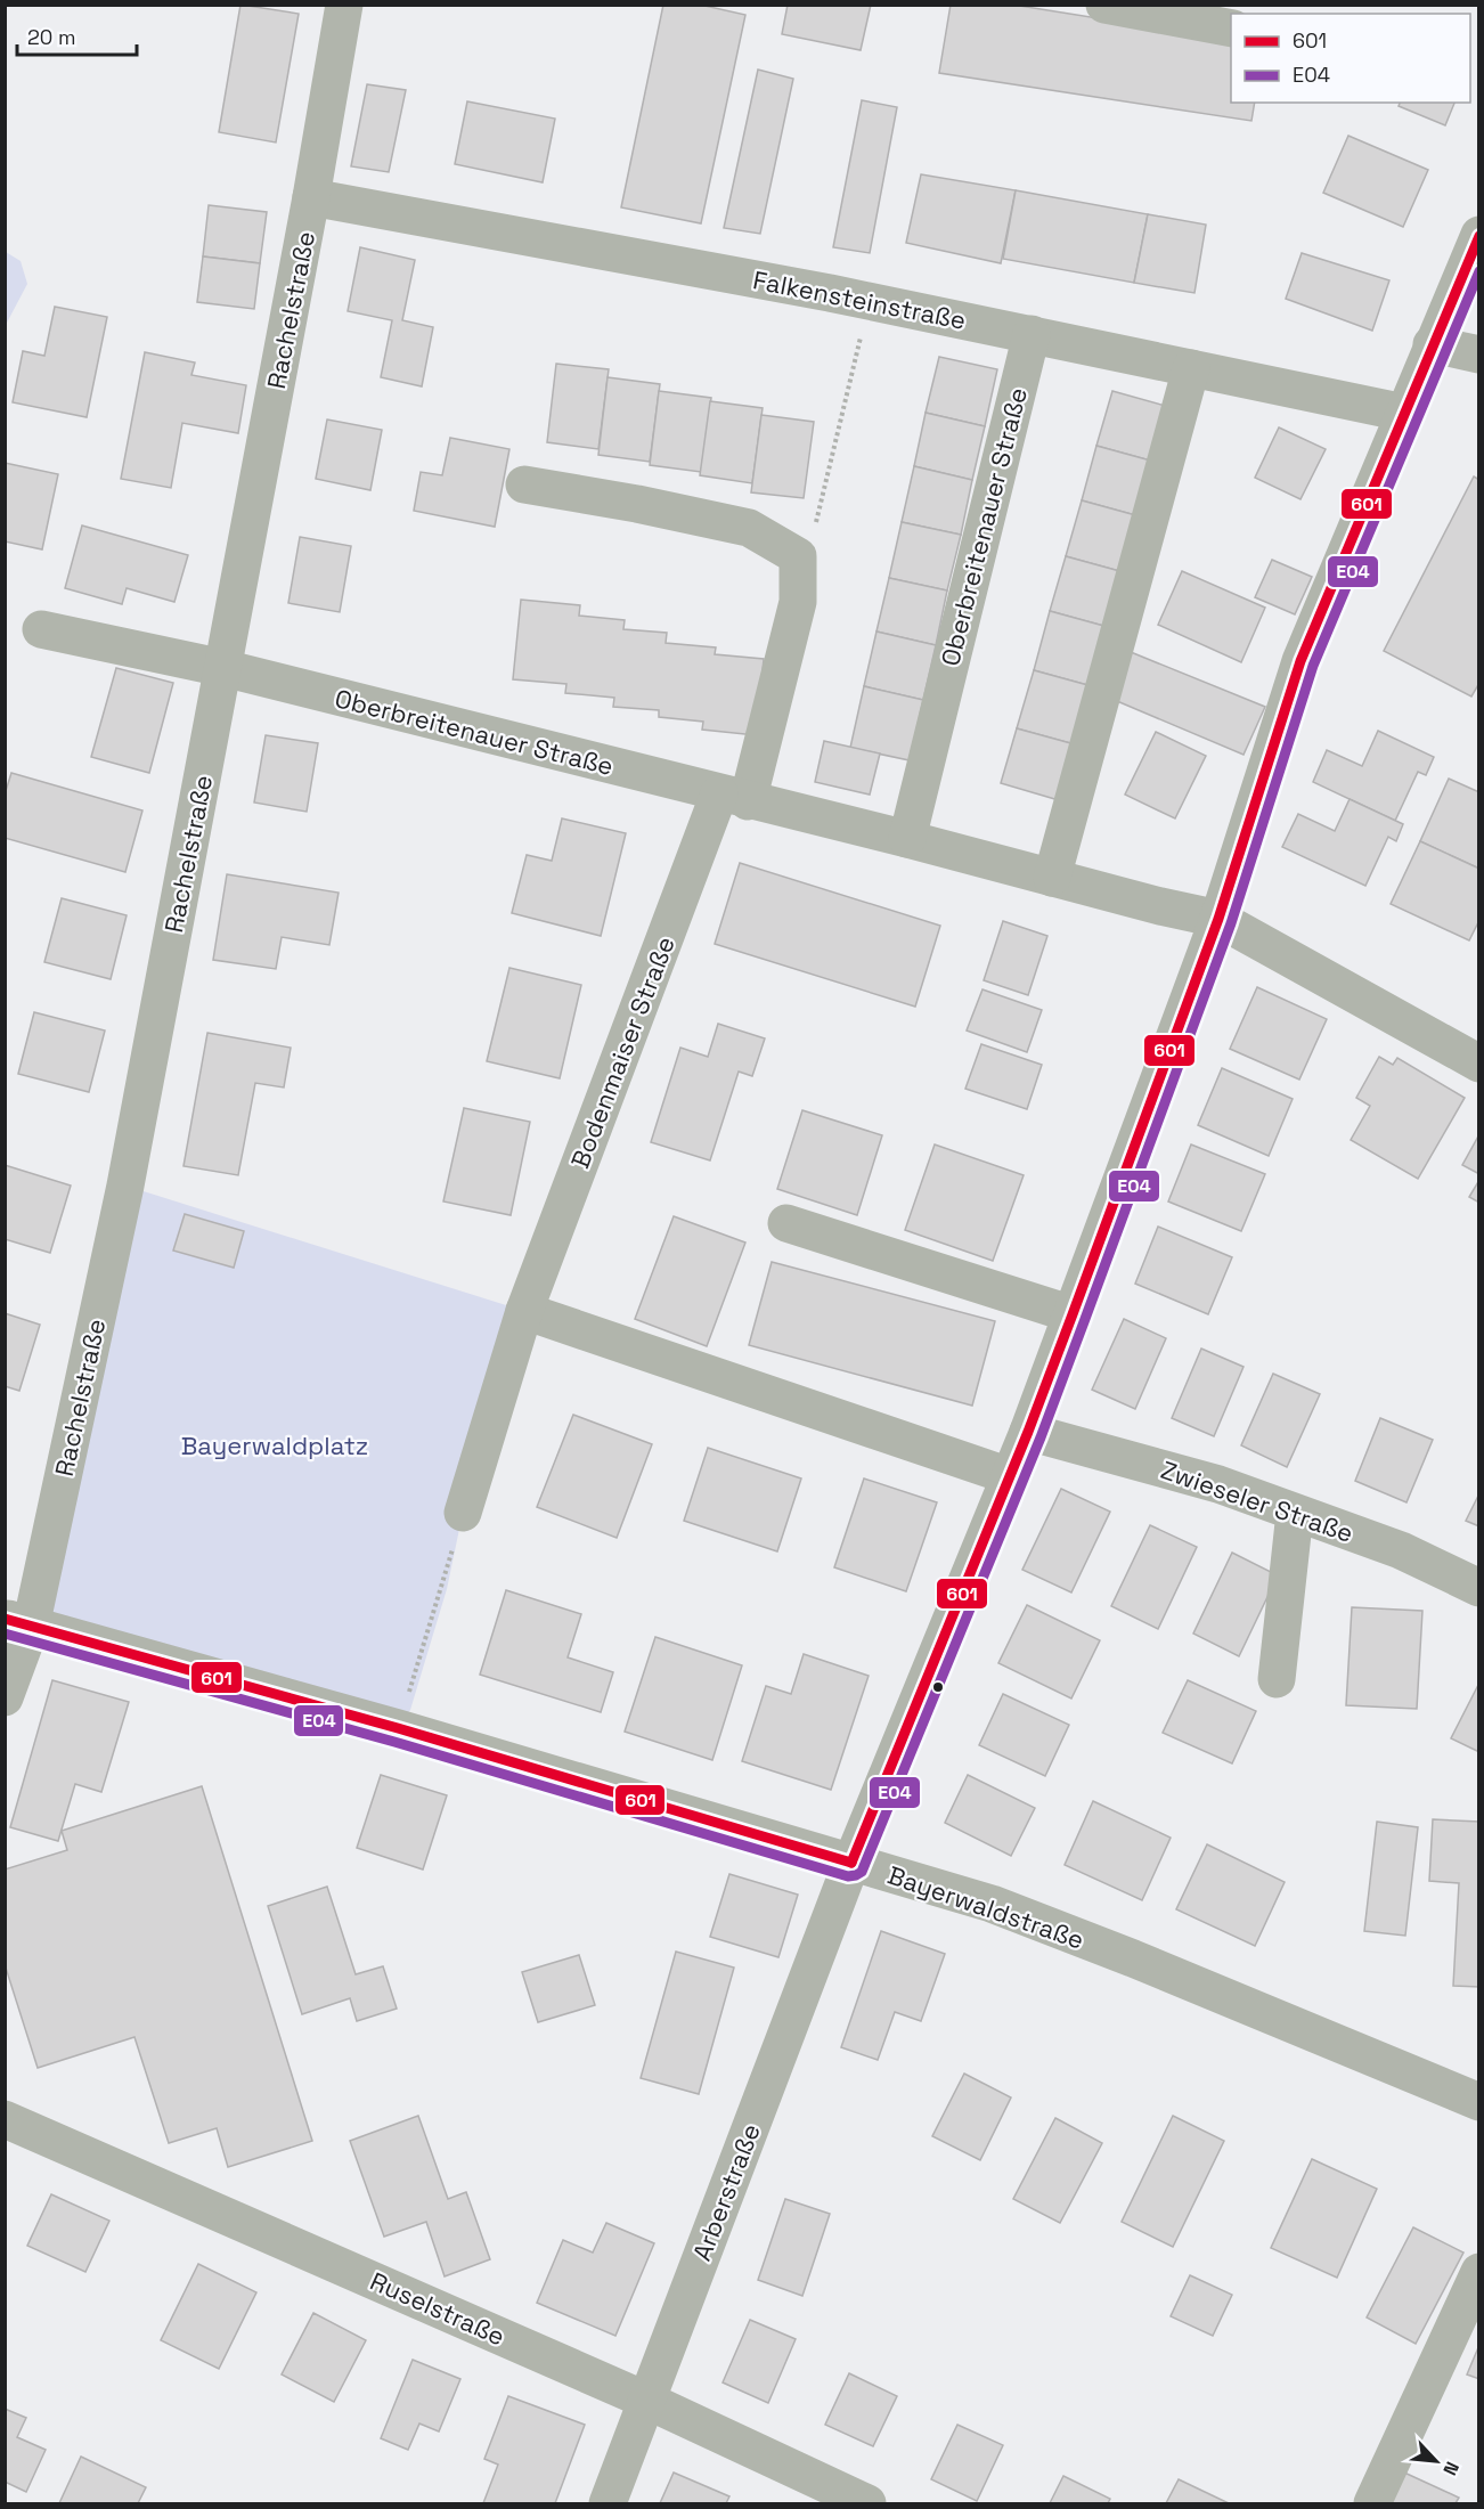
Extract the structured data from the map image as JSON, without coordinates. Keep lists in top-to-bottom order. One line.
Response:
{"streets":{"street":["Falkensteinstraße","Rachelstraße","Oberbreitenauer Straße","Bodenmaiser Straße","Zwieseler Straße","Bayerwaldstraße","Arberstraße","Ruselstraße"]},"crossings":[["Falkensteinstraße","Rachelstraße"],["Falkensteinstraße","Oberbreitenauer Straße"],["Falkensteinstraße","Arberstraße"],["Rachelstraße","Oberbreitenauer Straße"],["Rachelstraße","Bayerwaldstraße"],["Oberbreitenauer Straße","Bodenmaiser Straße"],["Oberbreitenauer Straße","Arberstraße"],["Zwieseler Straße","Arberstraße"],["Bayerwaldstraße","Arberstraße"],["Arberstraße","Ruselstraße"]],"parks":["Bayerwaldplatz"],"lines":["transit line 601","transit line E04"],"legend":["601","E04"],"scale_bar":"20 m","north":"bottom right"}
